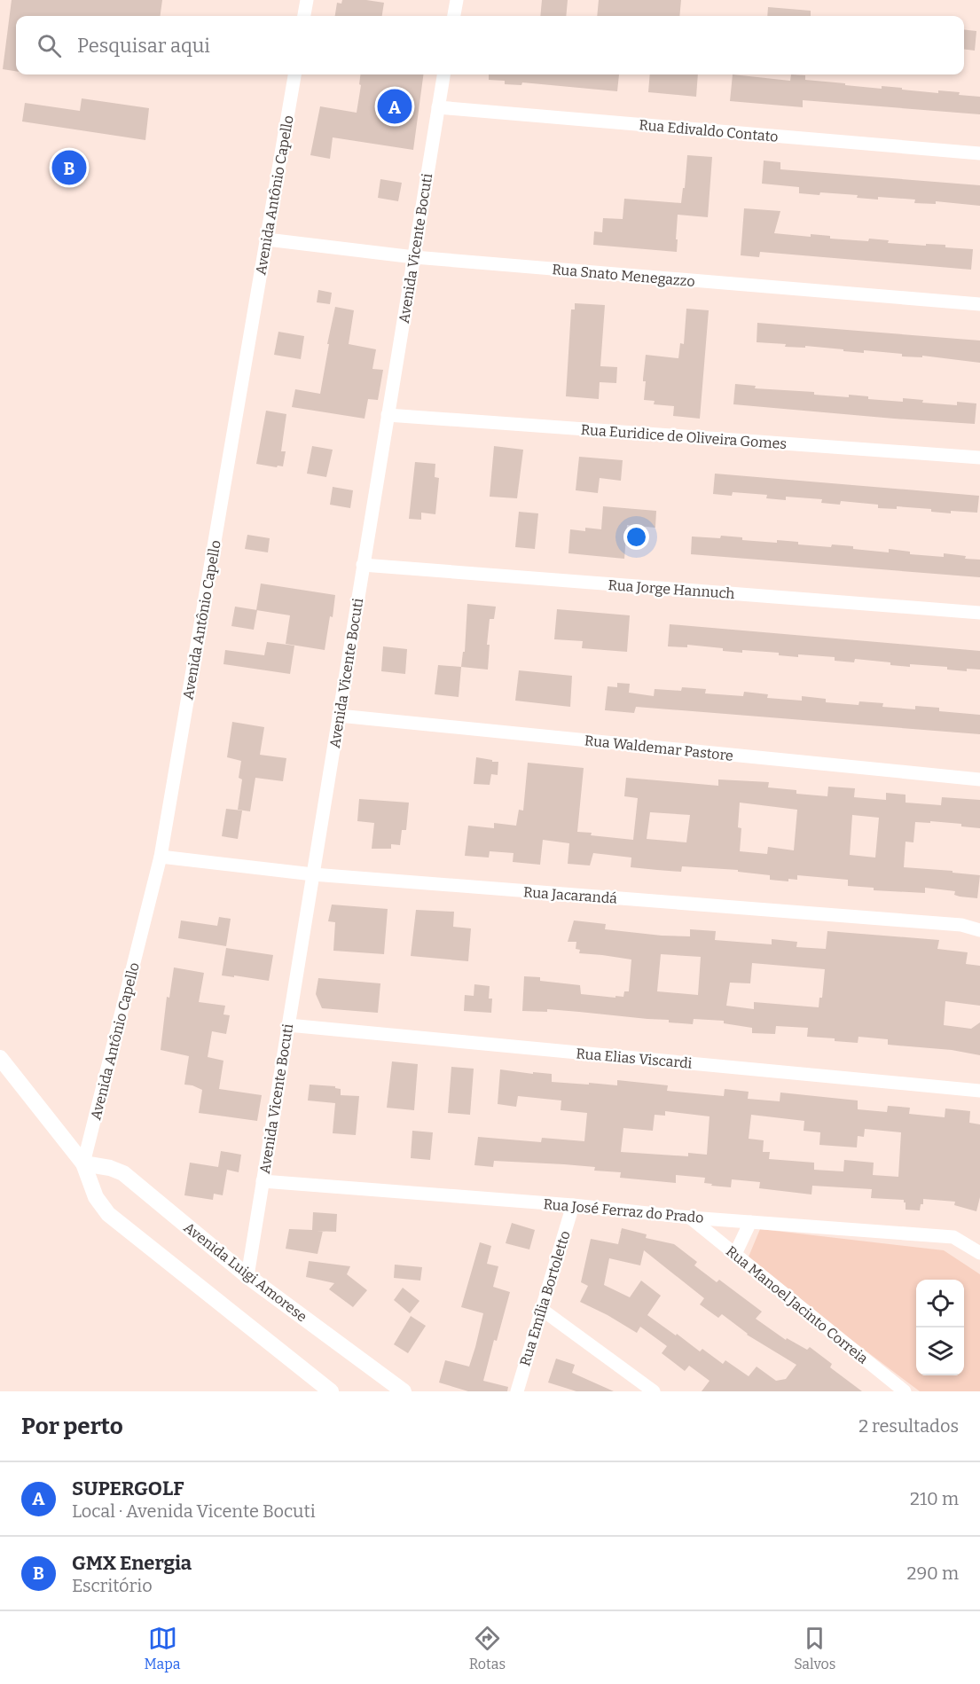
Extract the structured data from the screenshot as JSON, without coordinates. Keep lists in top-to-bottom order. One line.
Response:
{"streets":{"street":["Rua Edivaldo Contato","Avenida Antônio Capello","Avenida Vicente Bocuti","Rua Snato Menegazzo","Rua Euridice de Oliveira Gomes","Rua Jorge Hannuch","Rua Waldemar Pastore","Rua Jacarandá","Rua Elias Viscardi","Rua José Ferraz do Prado","Avenida Luigi Amorese","Rua Emília Bortoletto","Rua Manoel Jacinto Correia"]},"crossings":[["Rua Edivaldo Contato","Avenida Vicente Bocuti"],["Avenida Antônio Capello","Rua Snato Menegazzo"],["Avenida Antônio Capello","Rua Jacarandá"],["Avenida Antônio Capello","Avenida Luigi Amorese"],["Avenida Vicente Bocuti","Rua Snato Menegazzo"],["Avenida Vicente Bocuti","Rua Euridice de Oliveira Gomes"],["Avenida Vicente Bocuti","Rua Jorge Hannuch"],["Avenida Vicente Bocuti","Rua Waldemar Pastore"],["Avenida Vicente Bocuti","Rua Jacarandá"],["Avenida Vicente Bocuti","Rua Elias Viscardi"],["Avenida Vicente Bocuti","Rua José Ferraz do Prado"],["Avenida Vicente Bocuti","Avenida Luigi Amorese"],["Rua José Ferraz do Prado","Rua Emília Bortoletto"],["Rua José Ferraz do Prado","Rua Manoel Jacinto Correia"]],"page":{"search":"Pesquisar aqui","pins":["A","B"],"heading":["Por perto","2 resultados"],"list":[{"mark":"A","name":"SUPERGOLF","note":"Local · Avenida Vicente Bocuti","value":"210 m"},{"mark":"B","name":"GMX Energia","note":"Escritório","value":"290 m"}],"nav":["Mapa","Rotas","Salvos"]}}
